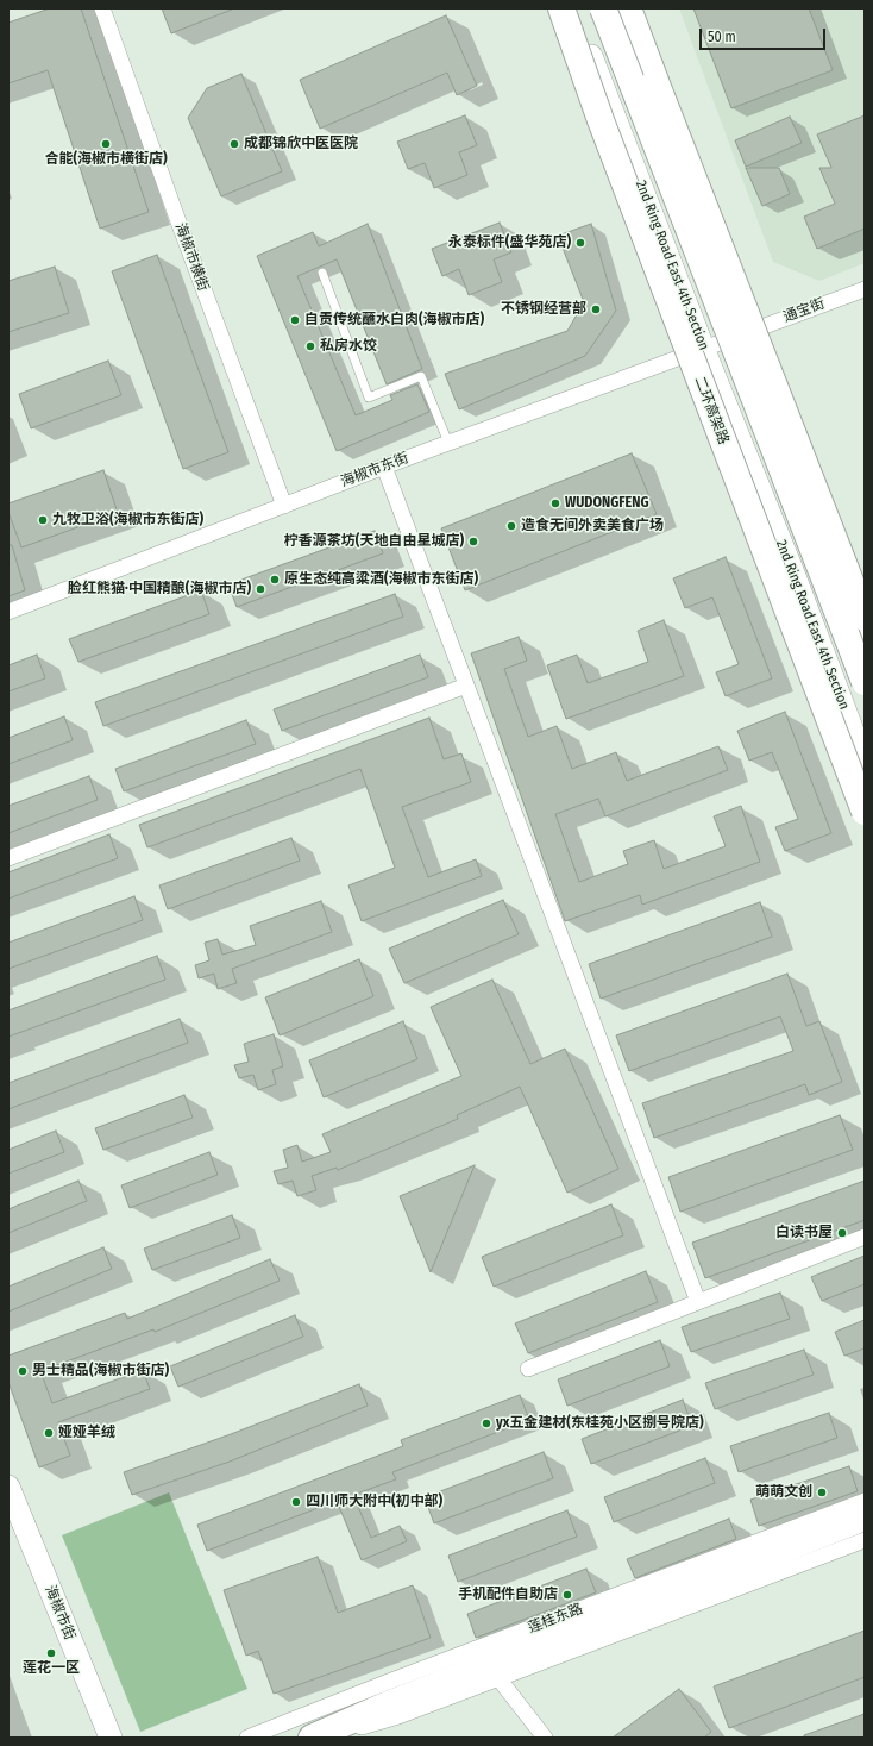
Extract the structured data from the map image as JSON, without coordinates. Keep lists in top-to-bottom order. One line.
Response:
{"streets":{"highway":["二环高架路"],"main road":["2nd Ring Road East 4th Section","海椒市街"],"street":["海椒市横街","通宝街","海椒市东街","莲桂东路"]},"crossings":[["海椒市横街","海椒市东街"],["2nd Ring Road East 4th Section","海椒市东街"],["通宝街","海椒市东街"]],"places":["合能(海椒市横街店)","成都锦欣中医医院","永泰标件(盛华苑店)","不锈钢经营部","自贡传统蘸水白肉(海椒市店)","私房水饺","WUDONGFENG","九牧卫浴(海椒市东街店)","造食无间外卖美食广场","柠香源茶坊(天地自由星城店)","原生态纯高粱酒(海椒市东街店)","脸红熊猫·中国精酿(海椒市店)","白读书屋","男士精品(海椒市街店)","yx五金建材(东桂苑小区捌号院店)","娅娅羊绒","萌萌文创","四川师大附中(初中部)","手机配件自助店","莲花一区"],"scale_bar":"50 m"}
